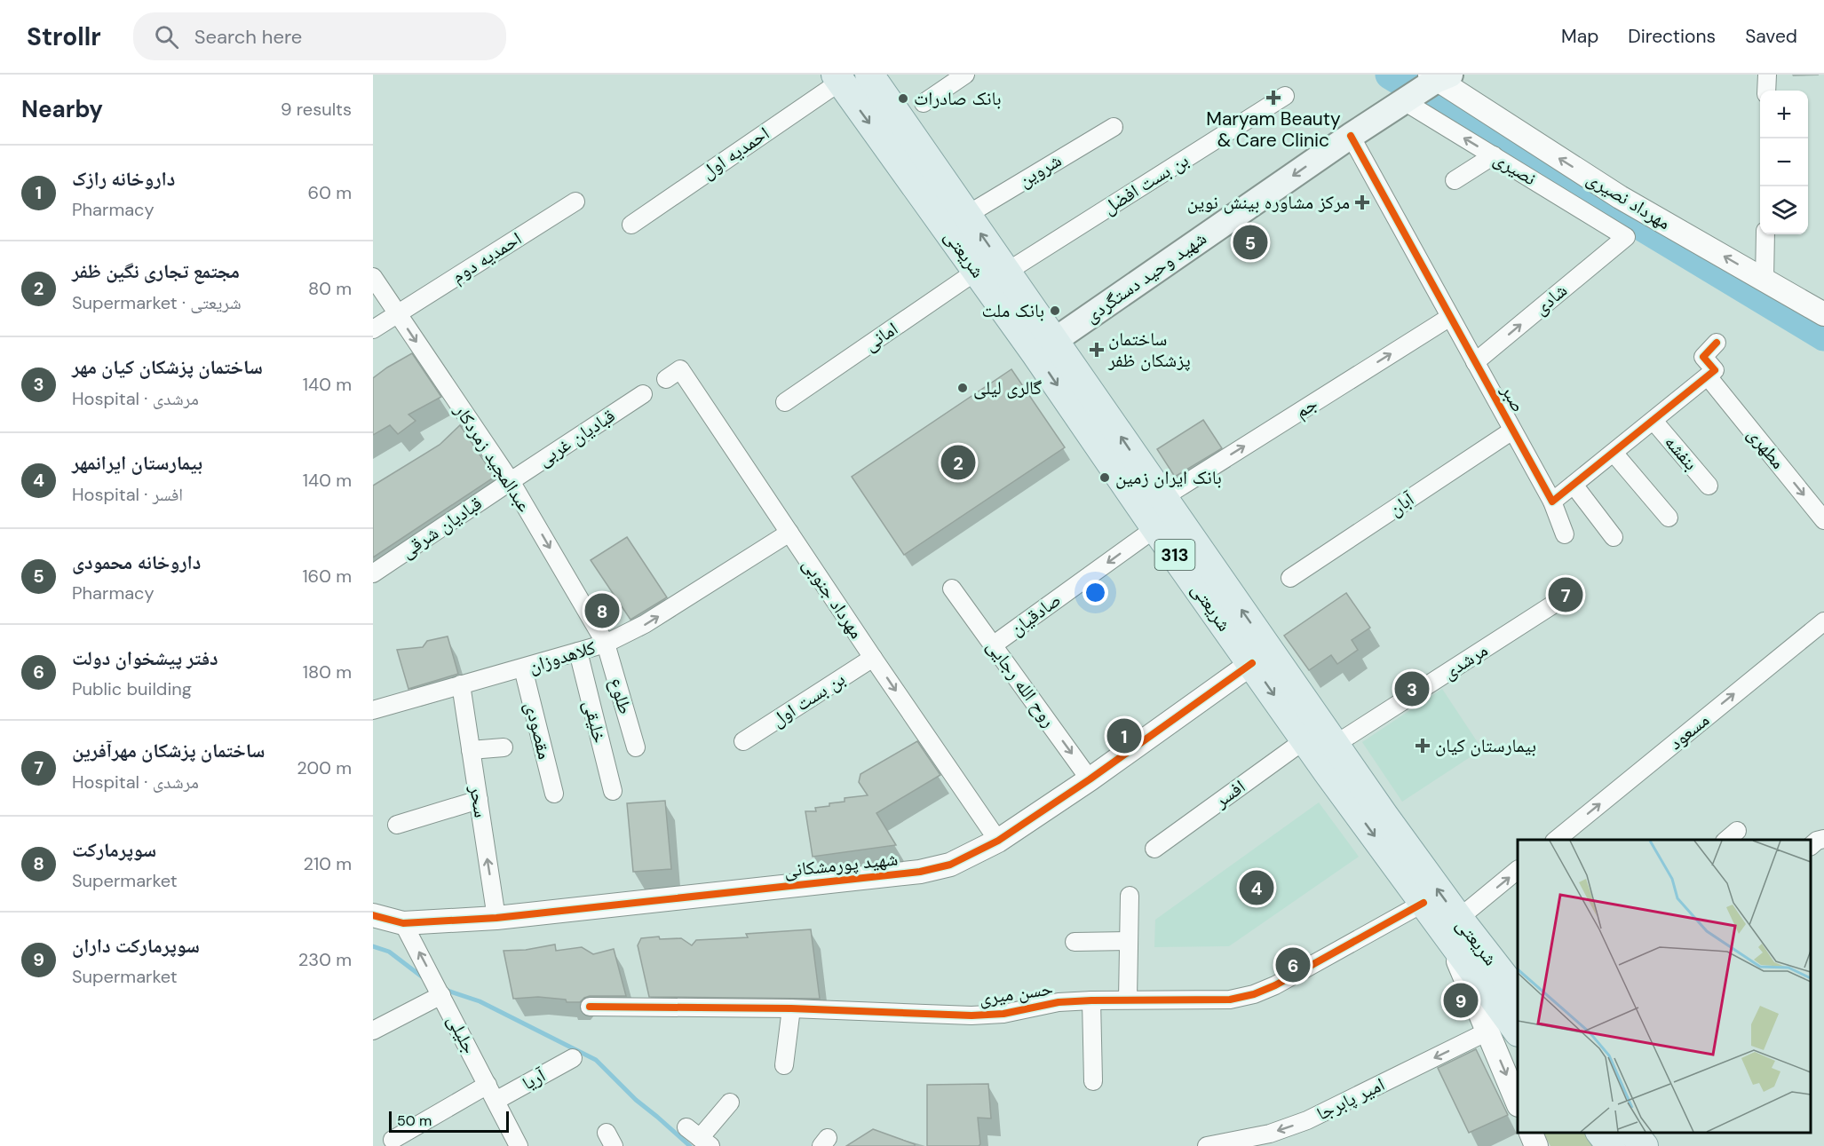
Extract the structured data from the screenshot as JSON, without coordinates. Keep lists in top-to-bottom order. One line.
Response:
{"streets":{"main road":["شریعتی","شهید وحید دستگردی","313"],"street":["احمدیه اول","نصیری","شروین","بن بست افضل","مهرداد نصیری","احمدیه دوم","شادی","امانی","صبر","جم","قبادیان غربی","مطهری","بنفشه","عبدالمجید زمردکار","آبان","قبادیان شرقی","مهرداد جنوبی","صادقیان","کلاهدوزان","مرشدی","روح الله رجایی","طلوع","بن بست اول","خلیقی","مقصودی","مسعود","افسر","سحر","شهید پورمشکانی","حسن میری","جلیلی","آریا","امیر پابرجا"]},"crossings":[["احمدیه اول","شریعتی"],["نصیری","مهرداد نصیری"],["نصیری","شهید وحید دستگردی"],["نصیری","شادی"],["شروین","شریعتی"],["بن بست افضل","شریعتی"],["مهرداد نصیری","شهید وحید دستگردی"],["شریعتی","شهید وحید دستگردی"],["شریعتی","امانی"],["شریعتی","جم"],["شریعتی","صادقیان"],["شریعتی","مرشدی"],["شریعتی","افسر"],["شریعتی","شهید پورمشکانی"],["شریعتی","حسن میری"],["احمدیه دوم","عبدالمجید زمردکار"],["شهید وحید دستگردی","صبر"],["شادی","صبر"],["صبر","جم"],["صبر","آبان"],["قبادیان غربی","عبدالمجید زمردکار"],["قبادیان غربی","قبادیان شرقی"],["عبدالمجید زمردکار","قبادیان شرقی"],["عبدالمجید زمردکار","کلاهدوزان"],["عبدالمجید زمردکار","طلوع"],["مهرداد جنوبی","کلاهدوزان"],["مهرداد جنوبی","بن بست اول"],["مهرداد جنوبی","شهید پورمشکانی"],["صادقیان","روح الله رجایی"],["کلاهدوزان","طلوع"],["کلاهدوزان","خلیقی"],["کلاهدوزان","مقصودی"],["کلاهدوزان","سحر"],["روح الله رجایی","شهید پورمشکانی"],["سحر","شهید پورمشکانی"],["شهید پورمشکانی","جلیلی"],["جلیلی","آریا"]],"one_way":["نصیری","مهرداد نصیری","شهید وحید دستگردی","شادی","جم","عبدالمجید زمردکار","مهرداد جنوبی","صادقیان","کلاهدوزان","روح الله رجایی","مسعود","سحر","امیر پابرجا"],"places":{"health":["Maryam Beauty & Care Clinic","مرکز مشاوره بینش نوین","ساختمان پزشکان ظفر","بیمارستان کیان"],"other":["بانک صادرات","بانک ملت","گالری لیلی","بانک ایران زمین"]},"scale_bar":"50 m","page":{"header":"Strollr","search":"Search here","nav":["Map","Directions","Saved"],"heading":["Nearby","9 results"],"map_buttons":["+","−"],"list":[{"mark":"1","name":"داروخانه رازک","note":"Pharmacy","value":"60 m"},{"mark":"2","name":"مجتمع تجاری نگین ظفر","note":"Supermarket · شریعتی","value":"80 m"},{"mark":"3","name":"ساختمان پزشکان کیان مهر","note":"Hospital · مرشدی","value":"140 m"},{"mark":"4","name":"بیمارستان ایرانمهر","note":"Hospital · افسر","value":"140 m"},{"mark":"5","name":"داروخانه محمودی","note":"Pharmacy","value":"160 m"},{"mark":"6","name":"دفتر پیشخوان دولت","note":"Public building","value":"180 m"},{"mark":"7","name":"ساختمان پزشکان مهرآفرین","note":"Hospital · مرشدی","value":"200 m"},{"mark":"8","name":"سوپرمارکت","note":"Supermarket","value":"210 m"},{"mark":"9","name":"سوپرمارکت داران","note":"Supermarket","value":"230 m"}],"pins":["5","2","7","8","3","1","4","6","9"],"scale":"50 m"}}
